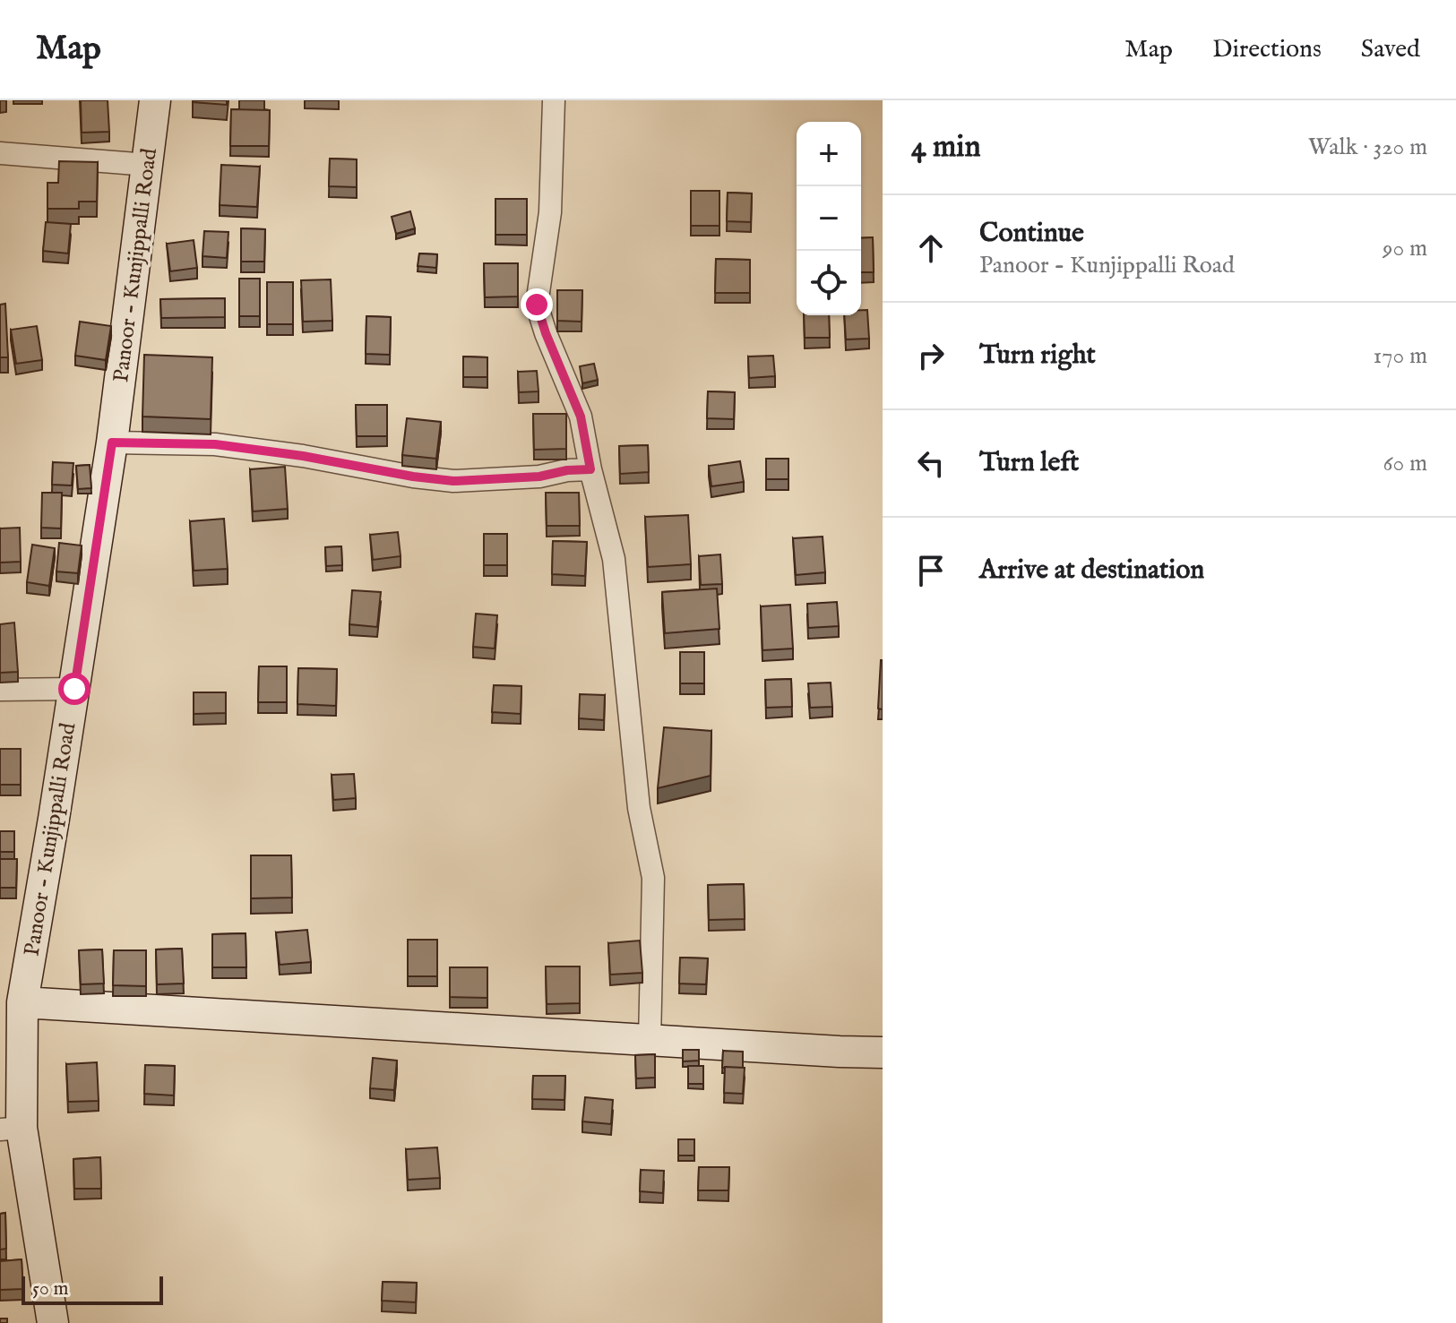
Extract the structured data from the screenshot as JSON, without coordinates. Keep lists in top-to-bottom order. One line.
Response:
{"streets":{"main road":["Panoor - Kunjippalli Road"]},"scale_bar":"50 m","page":{"header":"Map","nav":["Map","Directions","Saved"],"heading":["4 min","Walk · 320 m"],"map_buttons":["+","−"],"list":[["Continue","Panoor - Kunjippalli Road","90 m"],["Turn right","170 m"],["Turn left","60 m"],"Arrive at destination"],"scale":"50 m"}}
